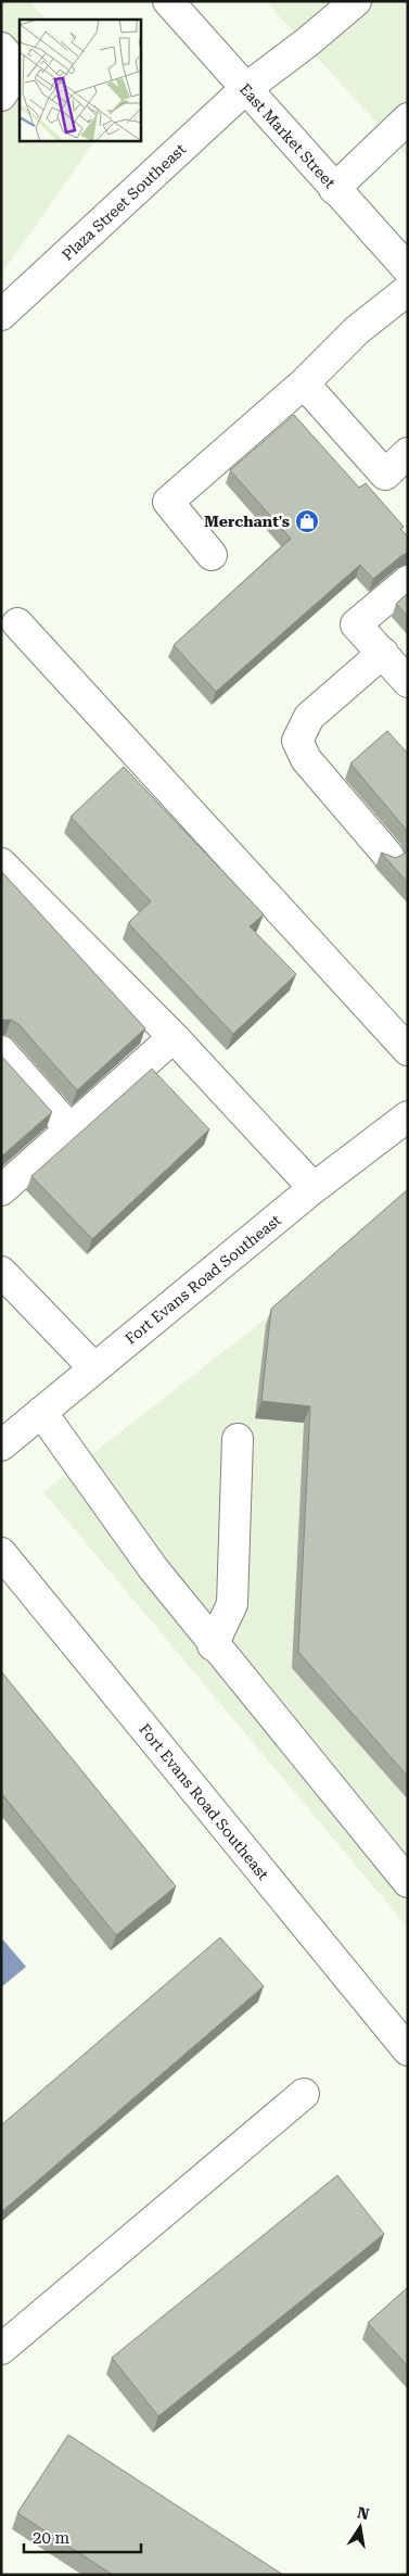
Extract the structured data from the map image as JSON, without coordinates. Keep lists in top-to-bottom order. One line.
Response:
{"streets":{"street":["East Market Street","Plaza Street Southeast","Fort Evans Road Southeast"]},"crossings":[["East Market Street","Plaza Street Southeast"]],"places":{"shop":["Merchant's"]},"scale_bar":"20 m","north":"top"}
